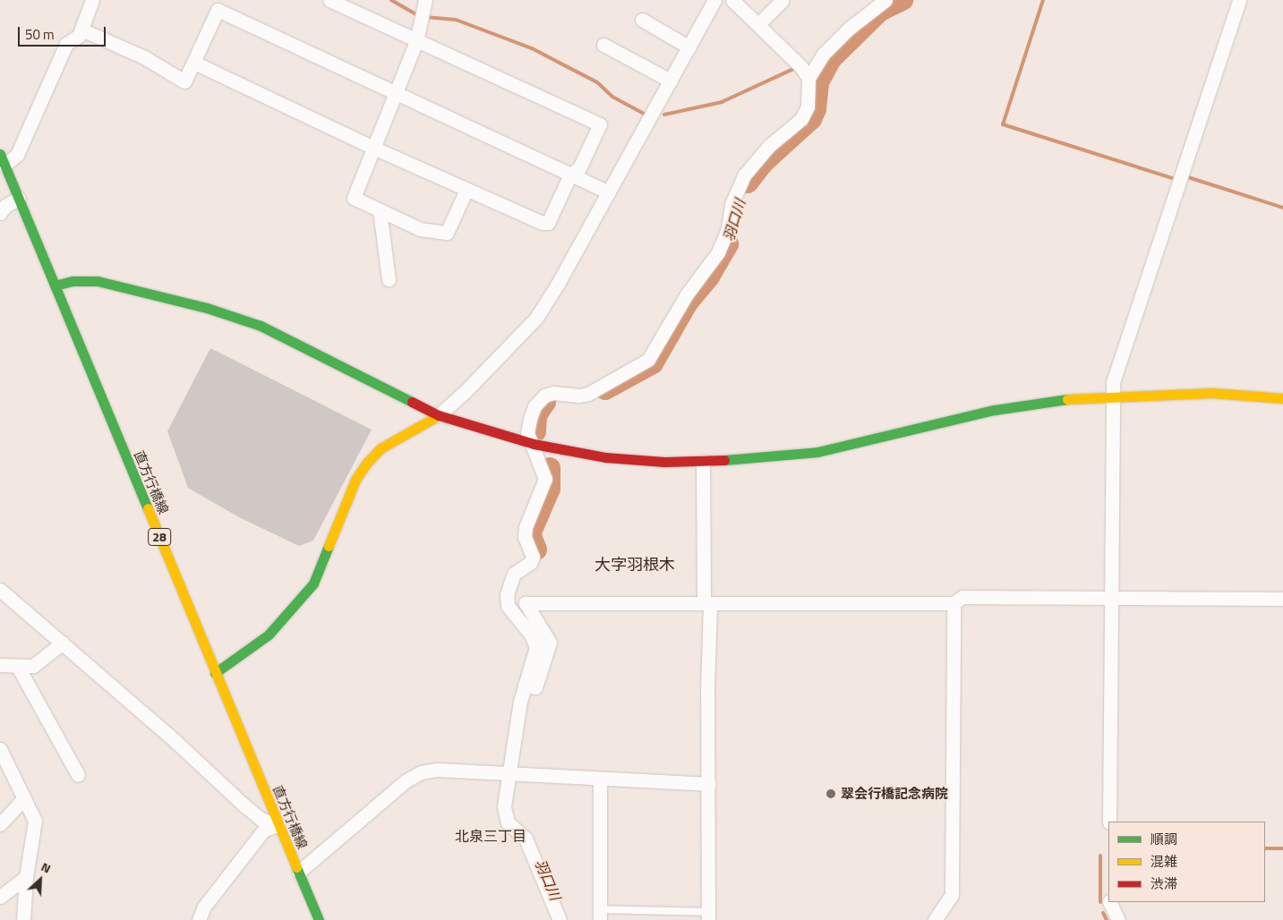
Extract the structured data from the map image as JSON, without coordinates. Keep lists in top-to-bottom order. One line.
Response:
{"streets":{"street":["直方行橋線","28"]},"districts":["大字羽根木","北泉三丁目"],"water":["羽口川"],"places":["翠会行橋記念病院"],"legend":["順調","混雑","渋滞"],"scale_bar":"50 m","north":"top right"}
